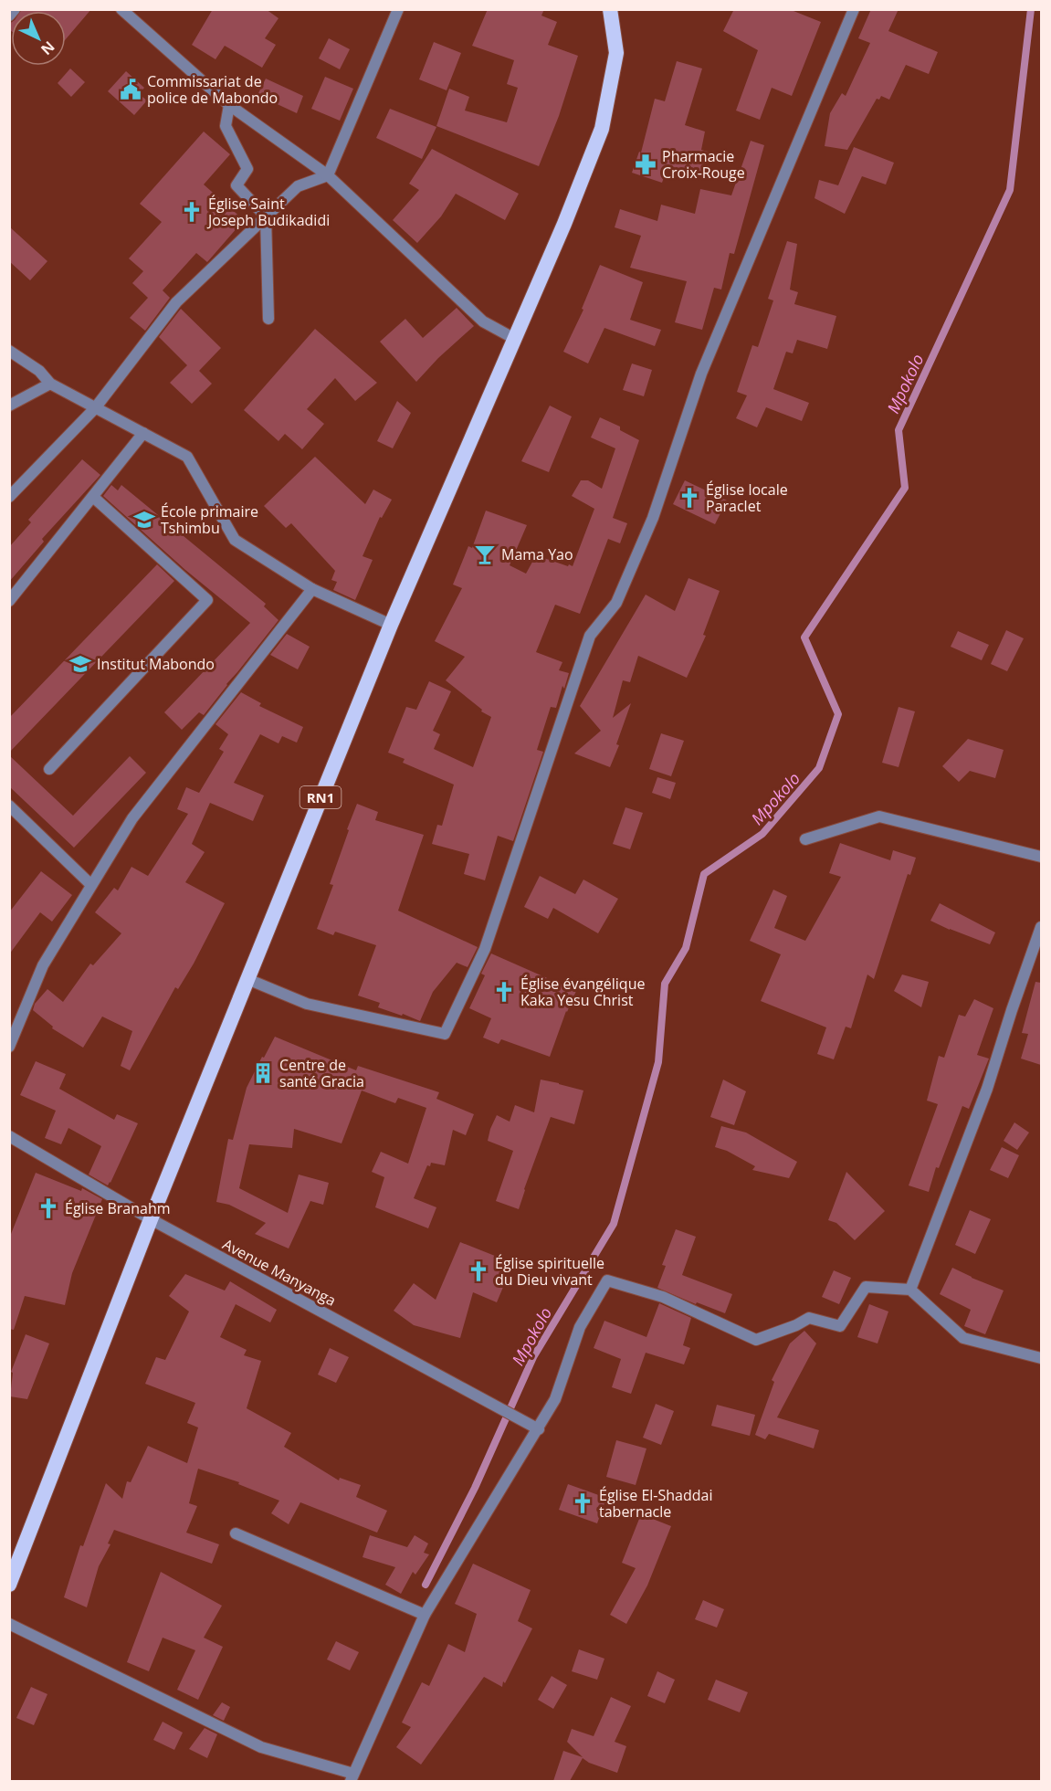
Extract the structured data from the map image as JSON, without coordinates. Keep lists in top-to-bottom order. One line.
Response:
{"streets":{"highway":["RN1"],"street":["Avenue Manyanga"]},"crossings":[["RN1","Avenue Manyanga"]],"water":["Mpokolo"],"places":{"public building":["Commissariat de police de Mabondo"],"pharmacy":["Pharmacie Croix-Rouge"],"church":["Église Saint Joseph Budikadidi","Église locale Paraclet","Église évangélique Kaka Yesu Christ","Église Branahm","Église spirituelle du Dieu vivant","Église El-Shaddai tabernacle"],"school or university":["École primaire Tshimbu","Institut Mabondo"],"bar":["Mama Yao"],"building":["Centre de santé Gracia"]},"north":"bottom right"}
